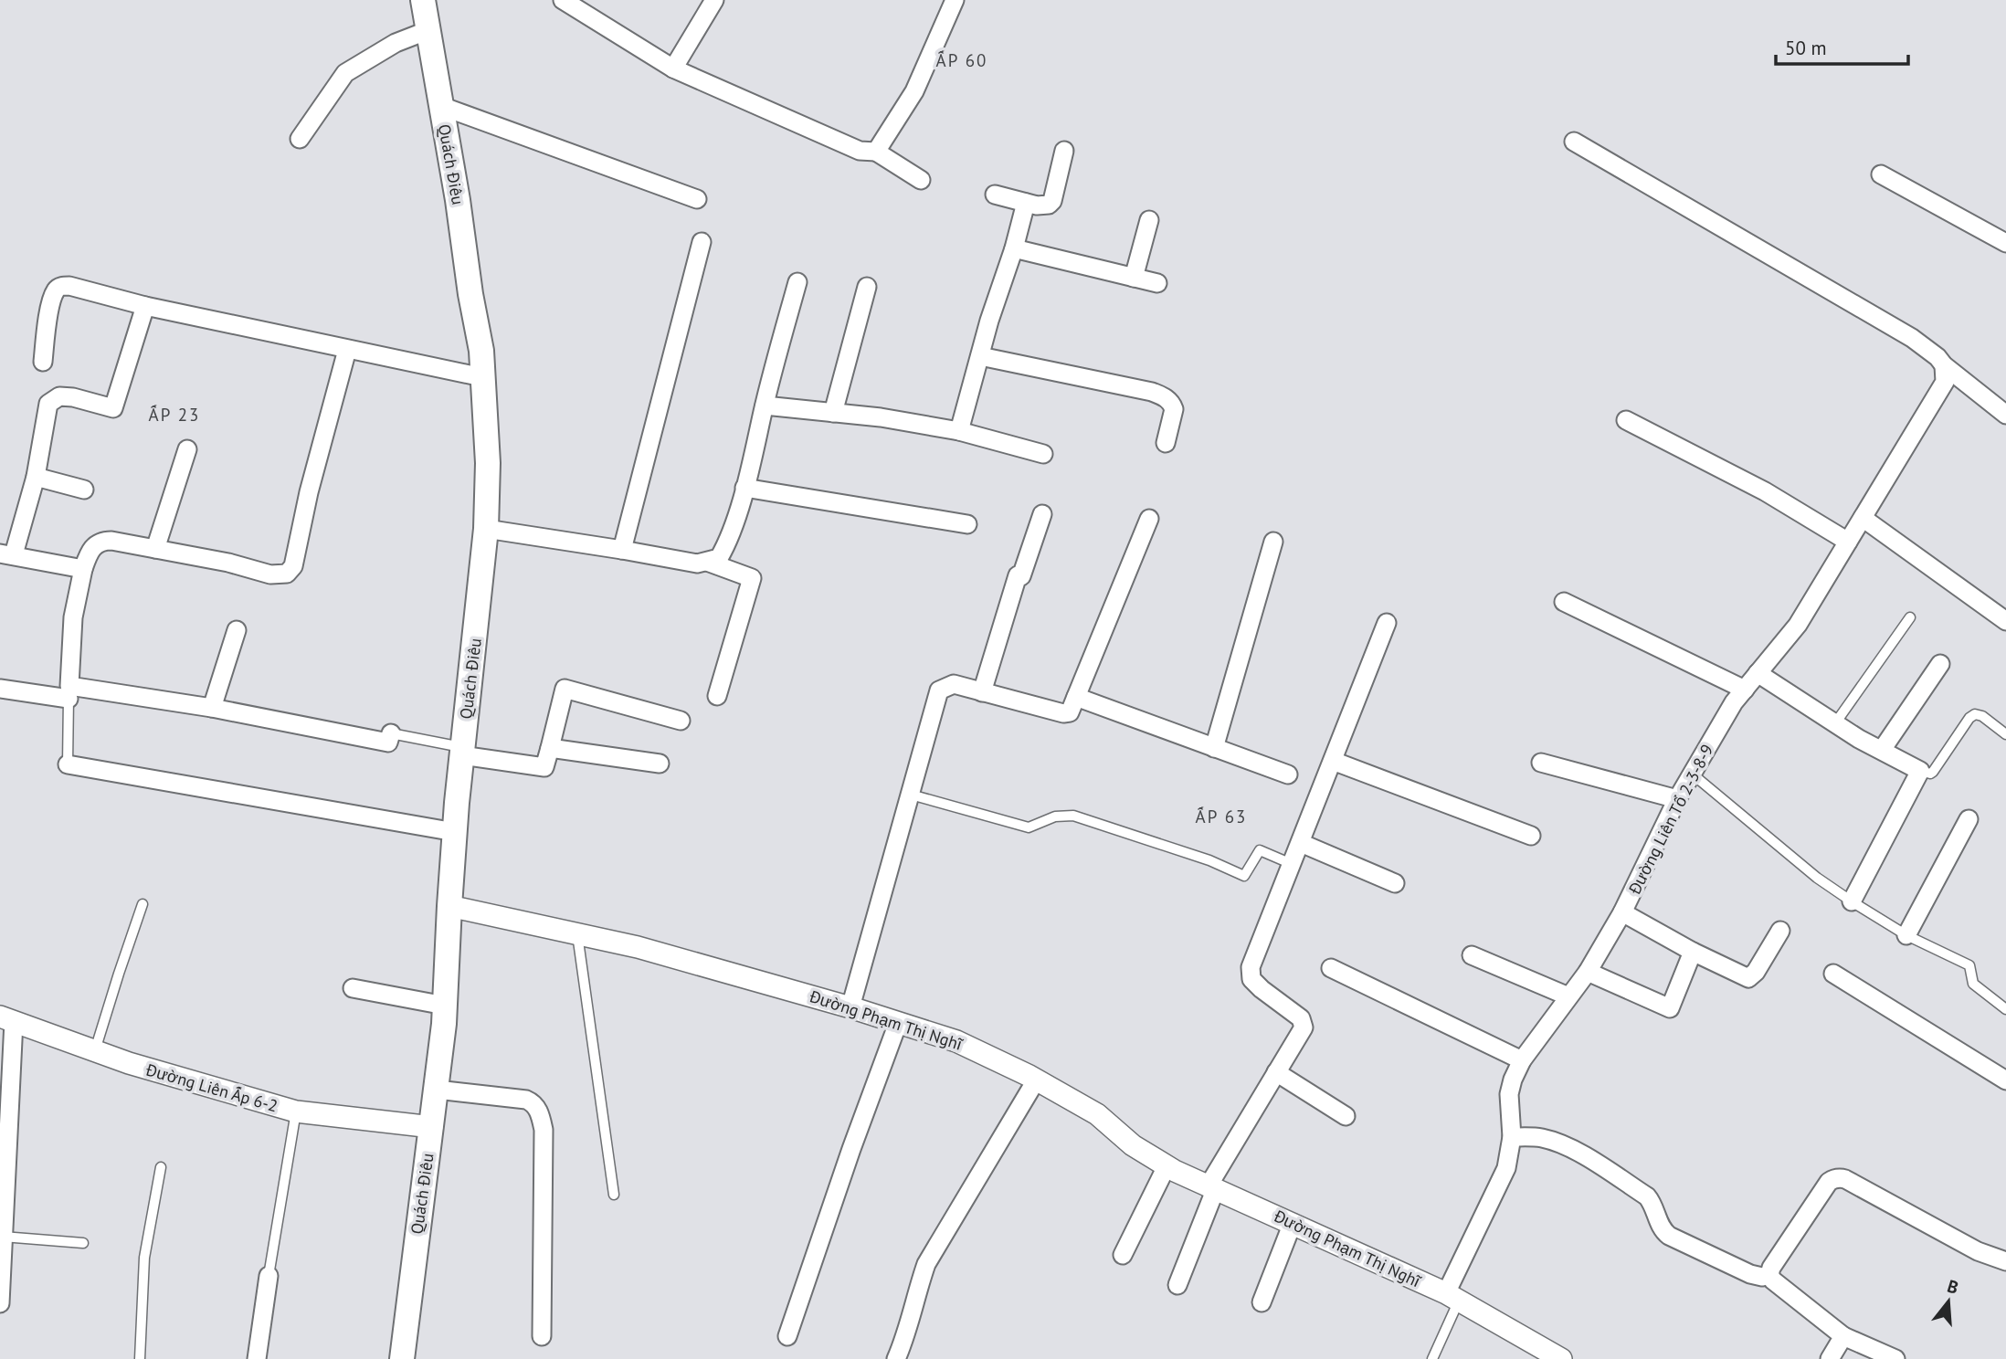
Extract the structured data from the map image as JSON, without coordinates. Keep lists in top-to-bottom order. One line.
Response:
{"streets":{"main road":["Quách Điêu"],"street":["Đường Liên Tổ 2-3-8-9","Đường Phạm Thị Nghĩ","Đường Liên Ấp 6-2"]},"crossings":[["Quách Điêu","Đường Phạm Thị Nghĩ"],["Quách Điêu","Đường Liên Ấp 6-2"],["Đường Liên Tổ 2-3-8-9","Đường Phạm Thị Nghĩ"]],"districts":["ẤP 60","ẤP 23","ẤP 63"],"scale_bar":"50 m","north":"top"}
